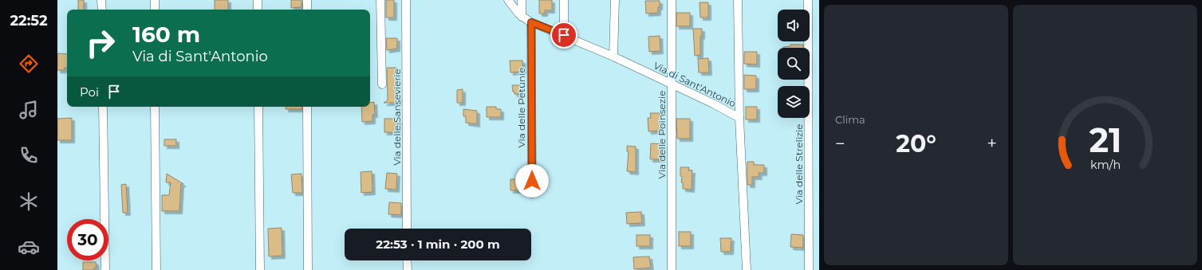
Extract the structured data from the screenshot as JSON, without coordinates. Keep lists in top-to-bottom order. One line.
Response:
{"streets":{"street":["Via di Sant'Antonio","Via delle Petunie","Via delle Sansevierie","Via delle Poinsezie","Via delle Strelizie"]},"crossings":[["Via di Sant'Antonio","Via delle Petunie"],["Via di Sant'Antonio","Via delle Poinsezie"]],"page":{"tabs":"22:52","tile":"Clima","turn":["160 m","Via di Sant'Antonio"],"then":"Poi","heat":["−","20°","+"],"limit":"30","trip":"22:53 · 1 min · 200 m","gauge":["21","km/h"]}}
